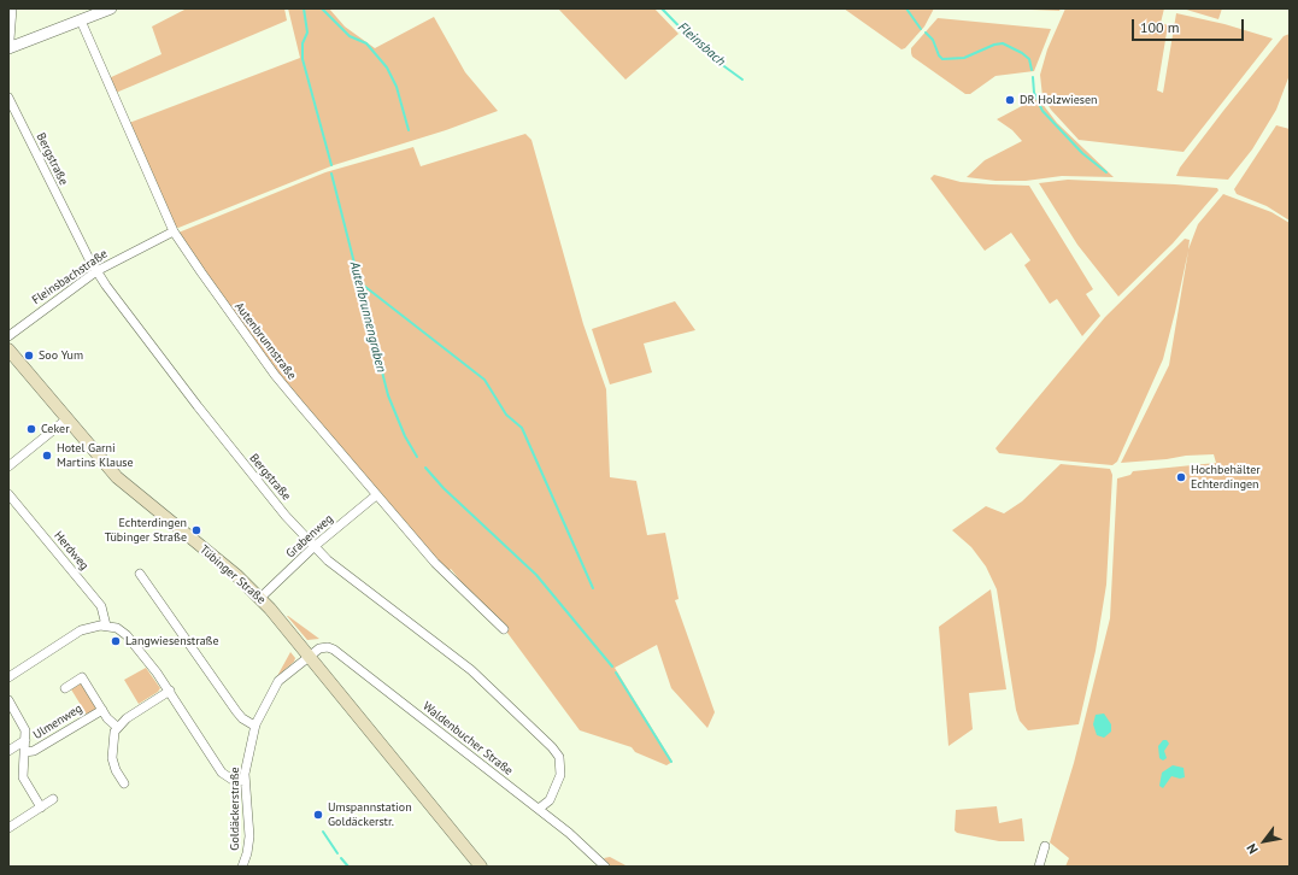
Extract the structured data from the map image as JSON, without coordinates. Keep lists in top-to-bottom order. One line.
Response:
{"streets":{"main road":["Tübinger Straße"],"street":["Bergstraße","Fleinsbachstraße","Autenbrunnstraße","Grabenweg","Herdweg","Ulmenweg","Waldenbucher Straße","Goldäckerstraße"]},"crossings":[["Bergstraße","Fleinsbachstraße"],["Bergstraße","Grabenweg"],["Bergstraße","Waldenbucher Straße"],["Fleinsbachstraße","Autenbrunnstraße"],["Autenbrunnstraße","Grabenweg"],["Grabenweg","Tübinger Straße"],["Tübinger Straße","Waldenbucher Straße"],["Tübinger Straße","Goldäckerstraße"],["Waldenbucher Straße","Goldäckerstraße"]],"water":["Fleinsbach","Autenbrunnengraben"],"places":["DR Holzwiesen","Soo Yum","Ceker","Hotel Garni Martins Klause","Hochbehälter Echterdingen","Echterdingen Tübinger Straße","Langwiesenstraße","Umspannstation Goldäckerstr."],"scale_bar":"100 m","north":"bottom left"}
